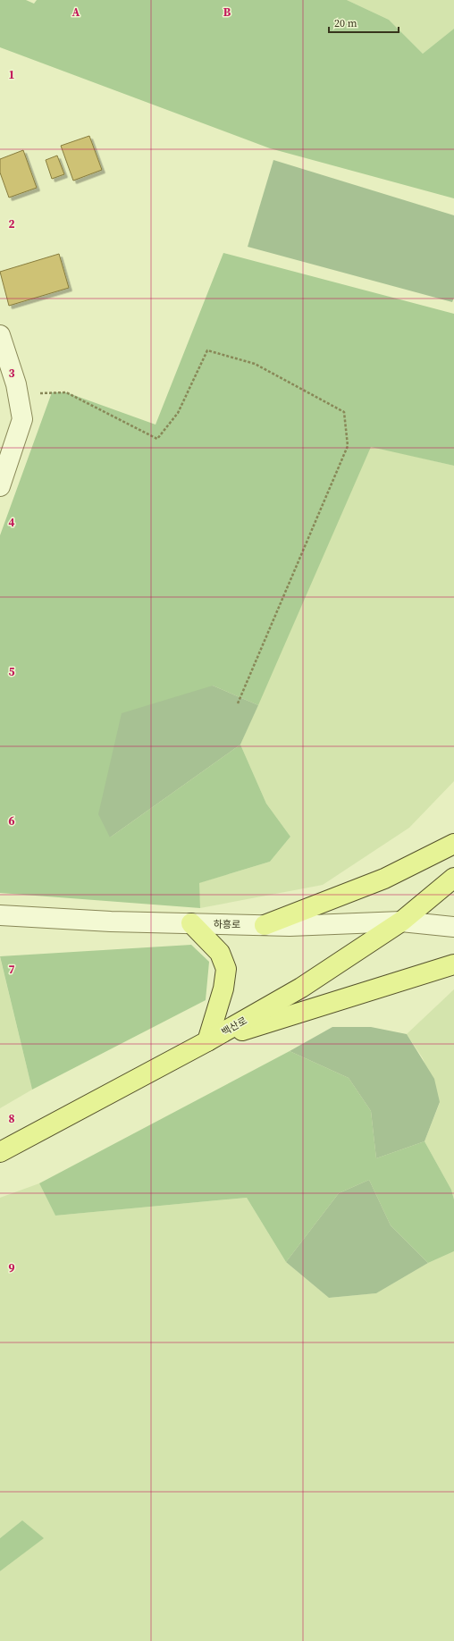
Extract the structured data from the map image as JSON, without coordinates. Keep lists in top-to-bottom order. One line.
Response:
{"streets":{"main road":["백산로"],"street":["하흥로"]},"crossings":[["하흥로","백산로"]],"scale_bar":"20 m","grid":{"columns":["A","B"],"rows":["1","2","3","4","5","6","7","8","9"]}}
